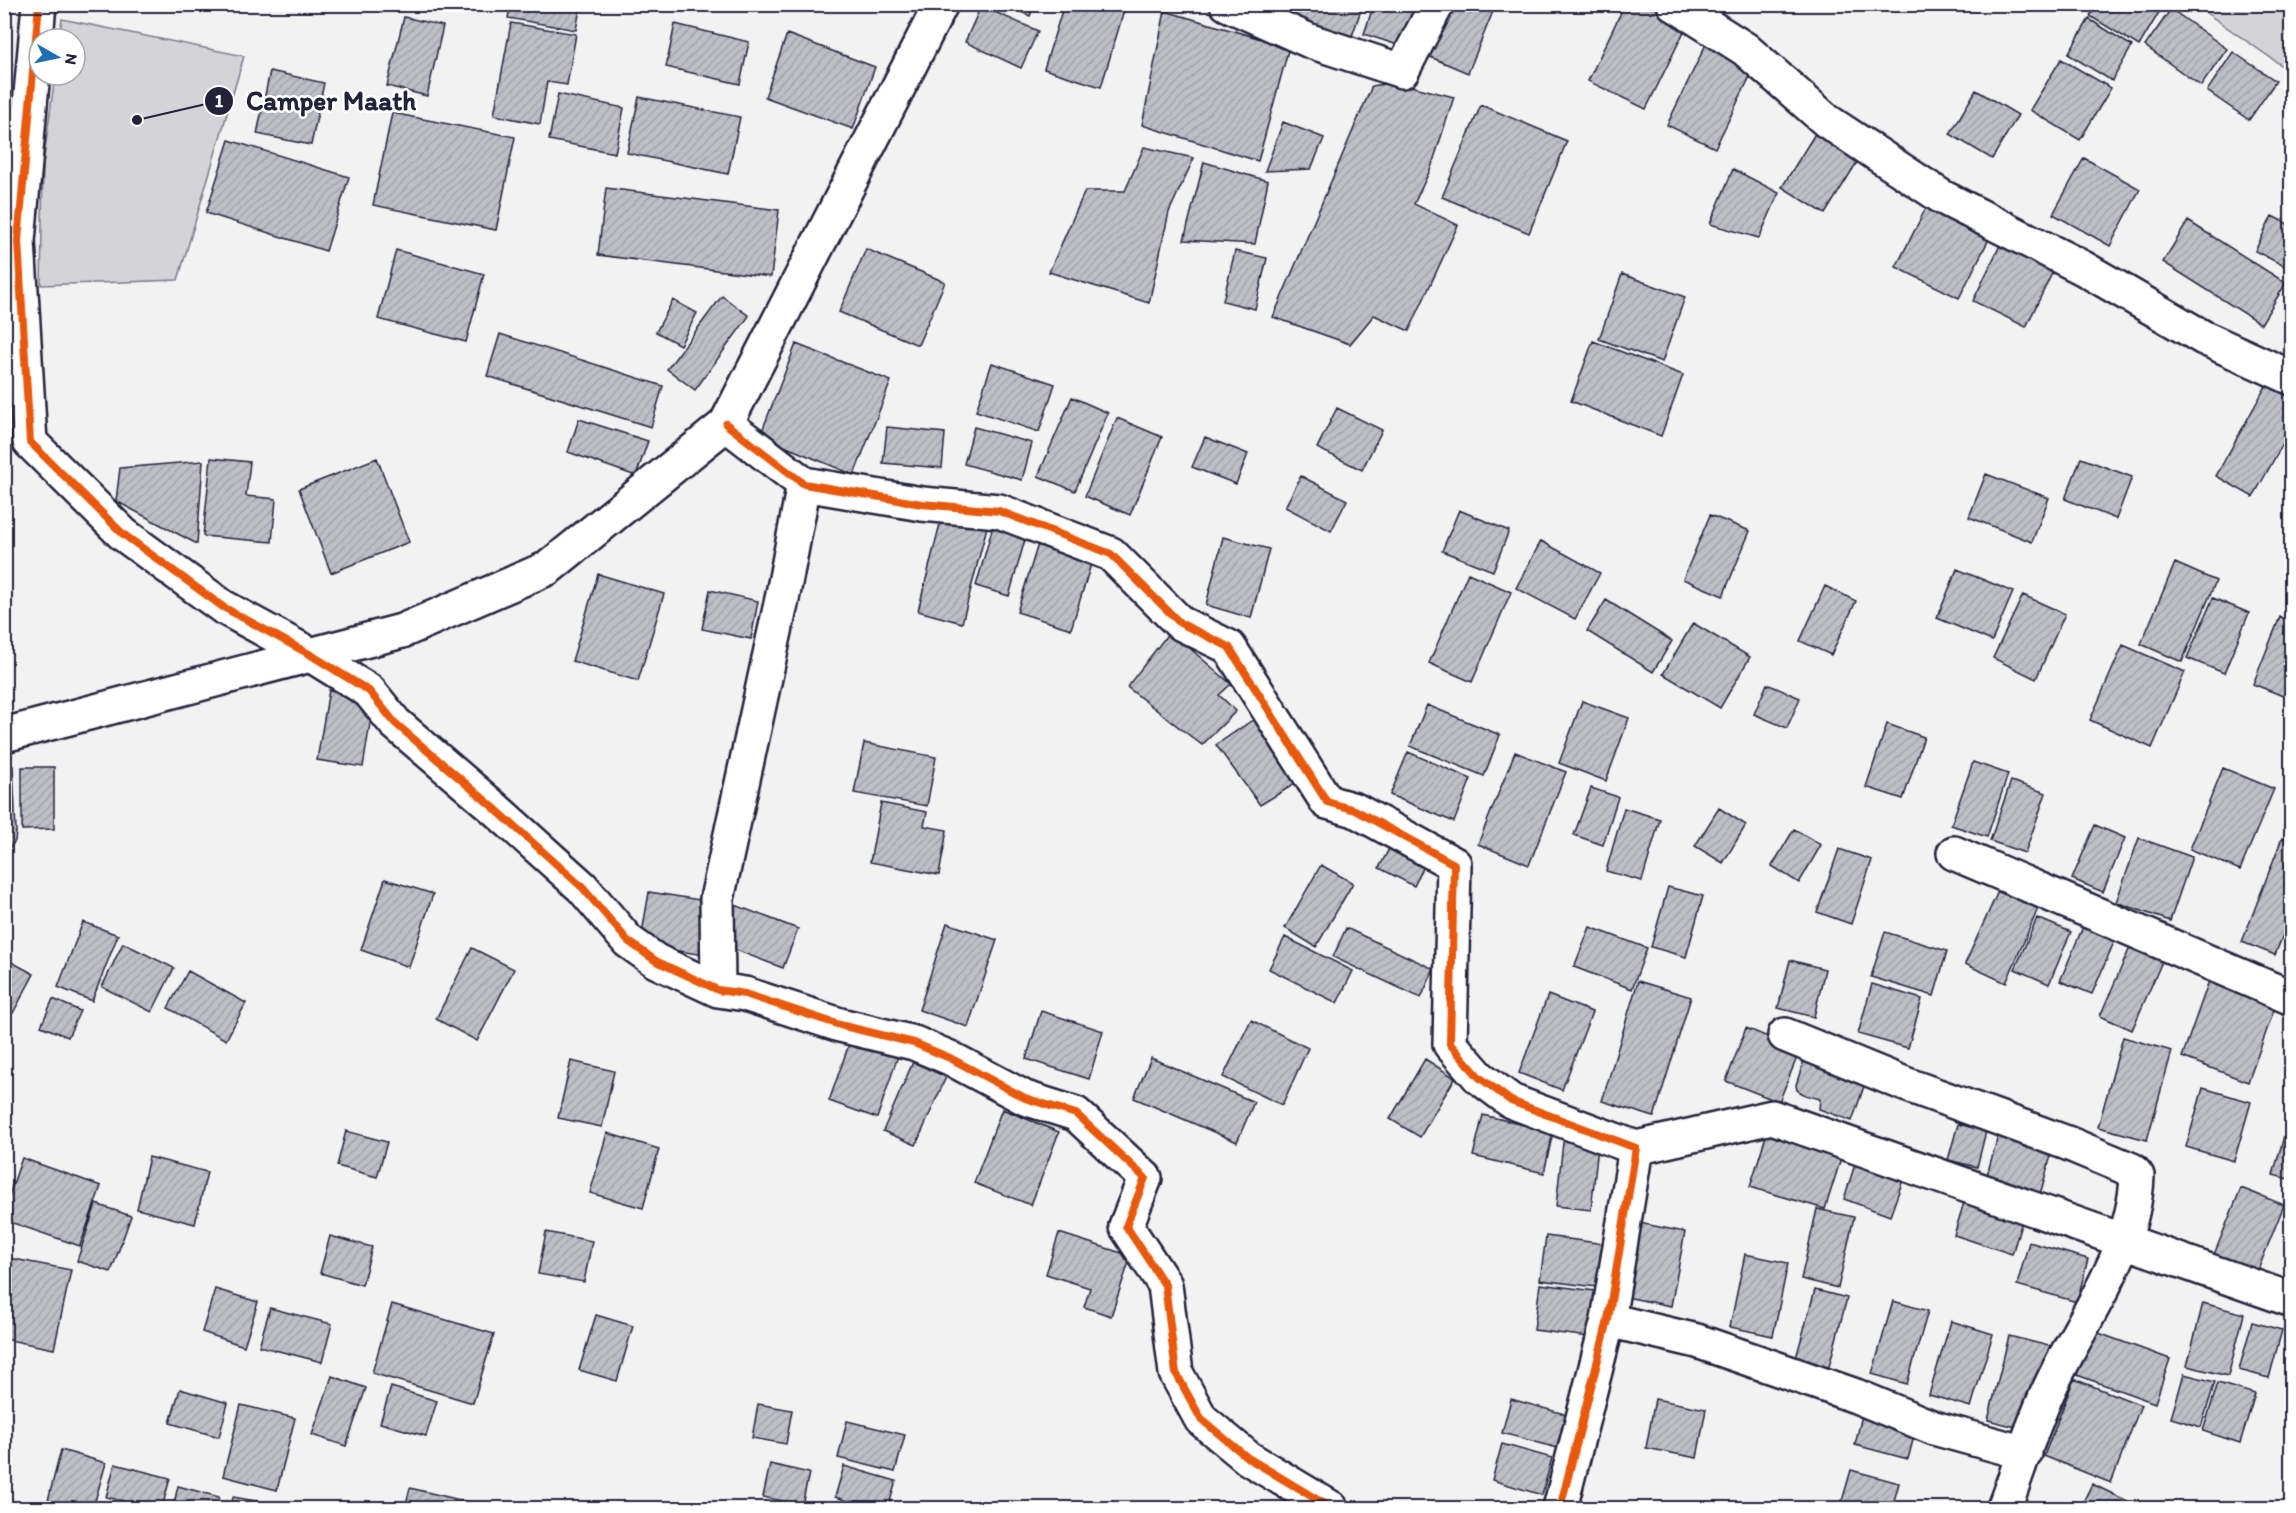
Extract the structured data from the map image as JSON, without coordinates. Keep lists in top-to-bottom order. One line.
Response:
{"places":["Camper Maath"],"north":"right"}
